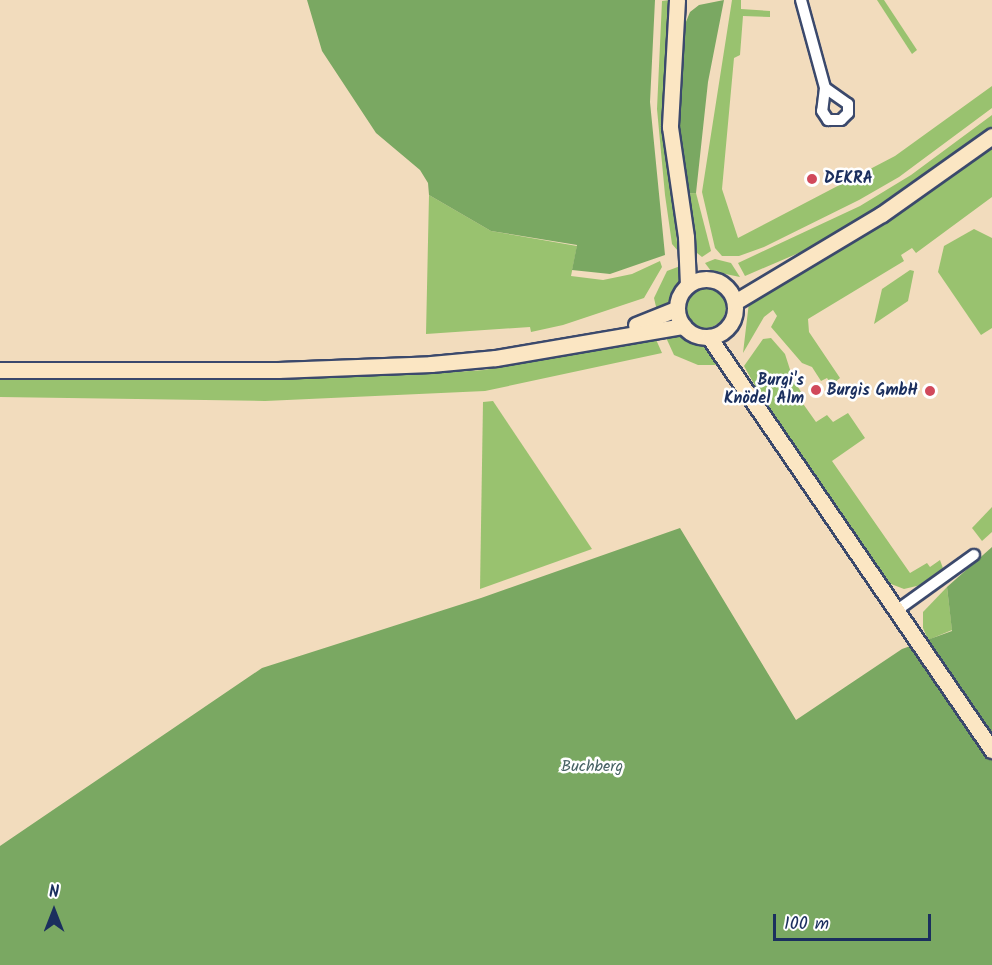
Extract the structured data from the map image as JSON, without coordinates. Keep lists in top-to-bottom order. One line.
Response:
{"parks":["Buchberg"],"places":["DEKRA","Burgi's Knödel Alm","Burgis GmbH"],"scale_bar":"100 m","north":"top"}
